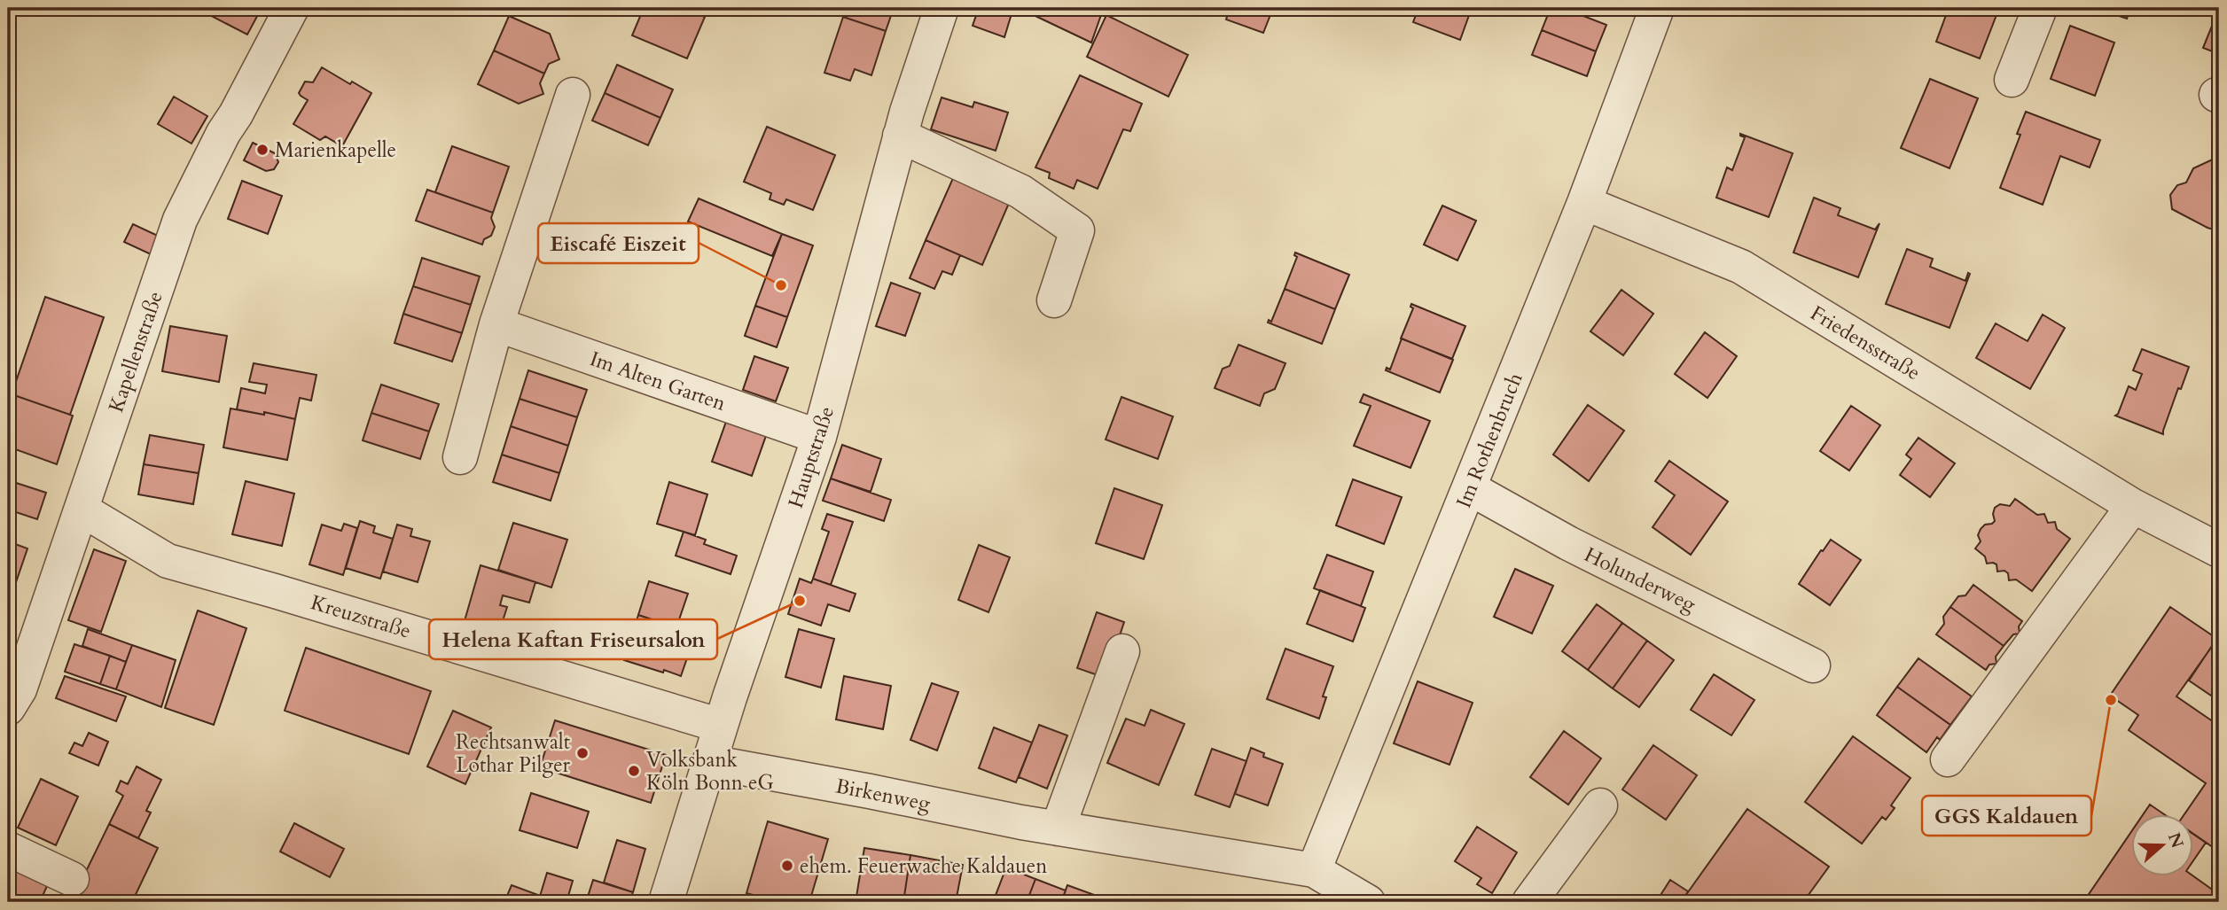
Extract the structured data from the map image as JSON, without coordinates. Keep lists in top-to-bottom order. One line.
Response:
{"streets":{"street":["Friedensstraße","Kapellenstraße","Im Alten Garten","Im Rothenbruch","Hauptstraße","Holunderweg","Kreuzstraße","Birkenweg"]},"crossings":[["Friedensstraße","Im Rothenbruch"],["Kapellenstraße","Kreuzstraße"],["Im Alten Garten","Hauptstraße"],["Im Rothenbruch","Holunderweg"],["Im Rothenbruch","Birkenweg"],["Hauptstraße","Kreuzstraße"],["Hauptstraße","Birkenweg"]],"places":["Marienkapelle","Eiscafé Eiszeit","Helena Kaftan Friseursalon","GGS Kaldauen","Rechtsanwalt Lothar Pilger","Volksbank Köln Bonn eG","ehem. Feuerwache Kaldauen"],"north":"right"}
